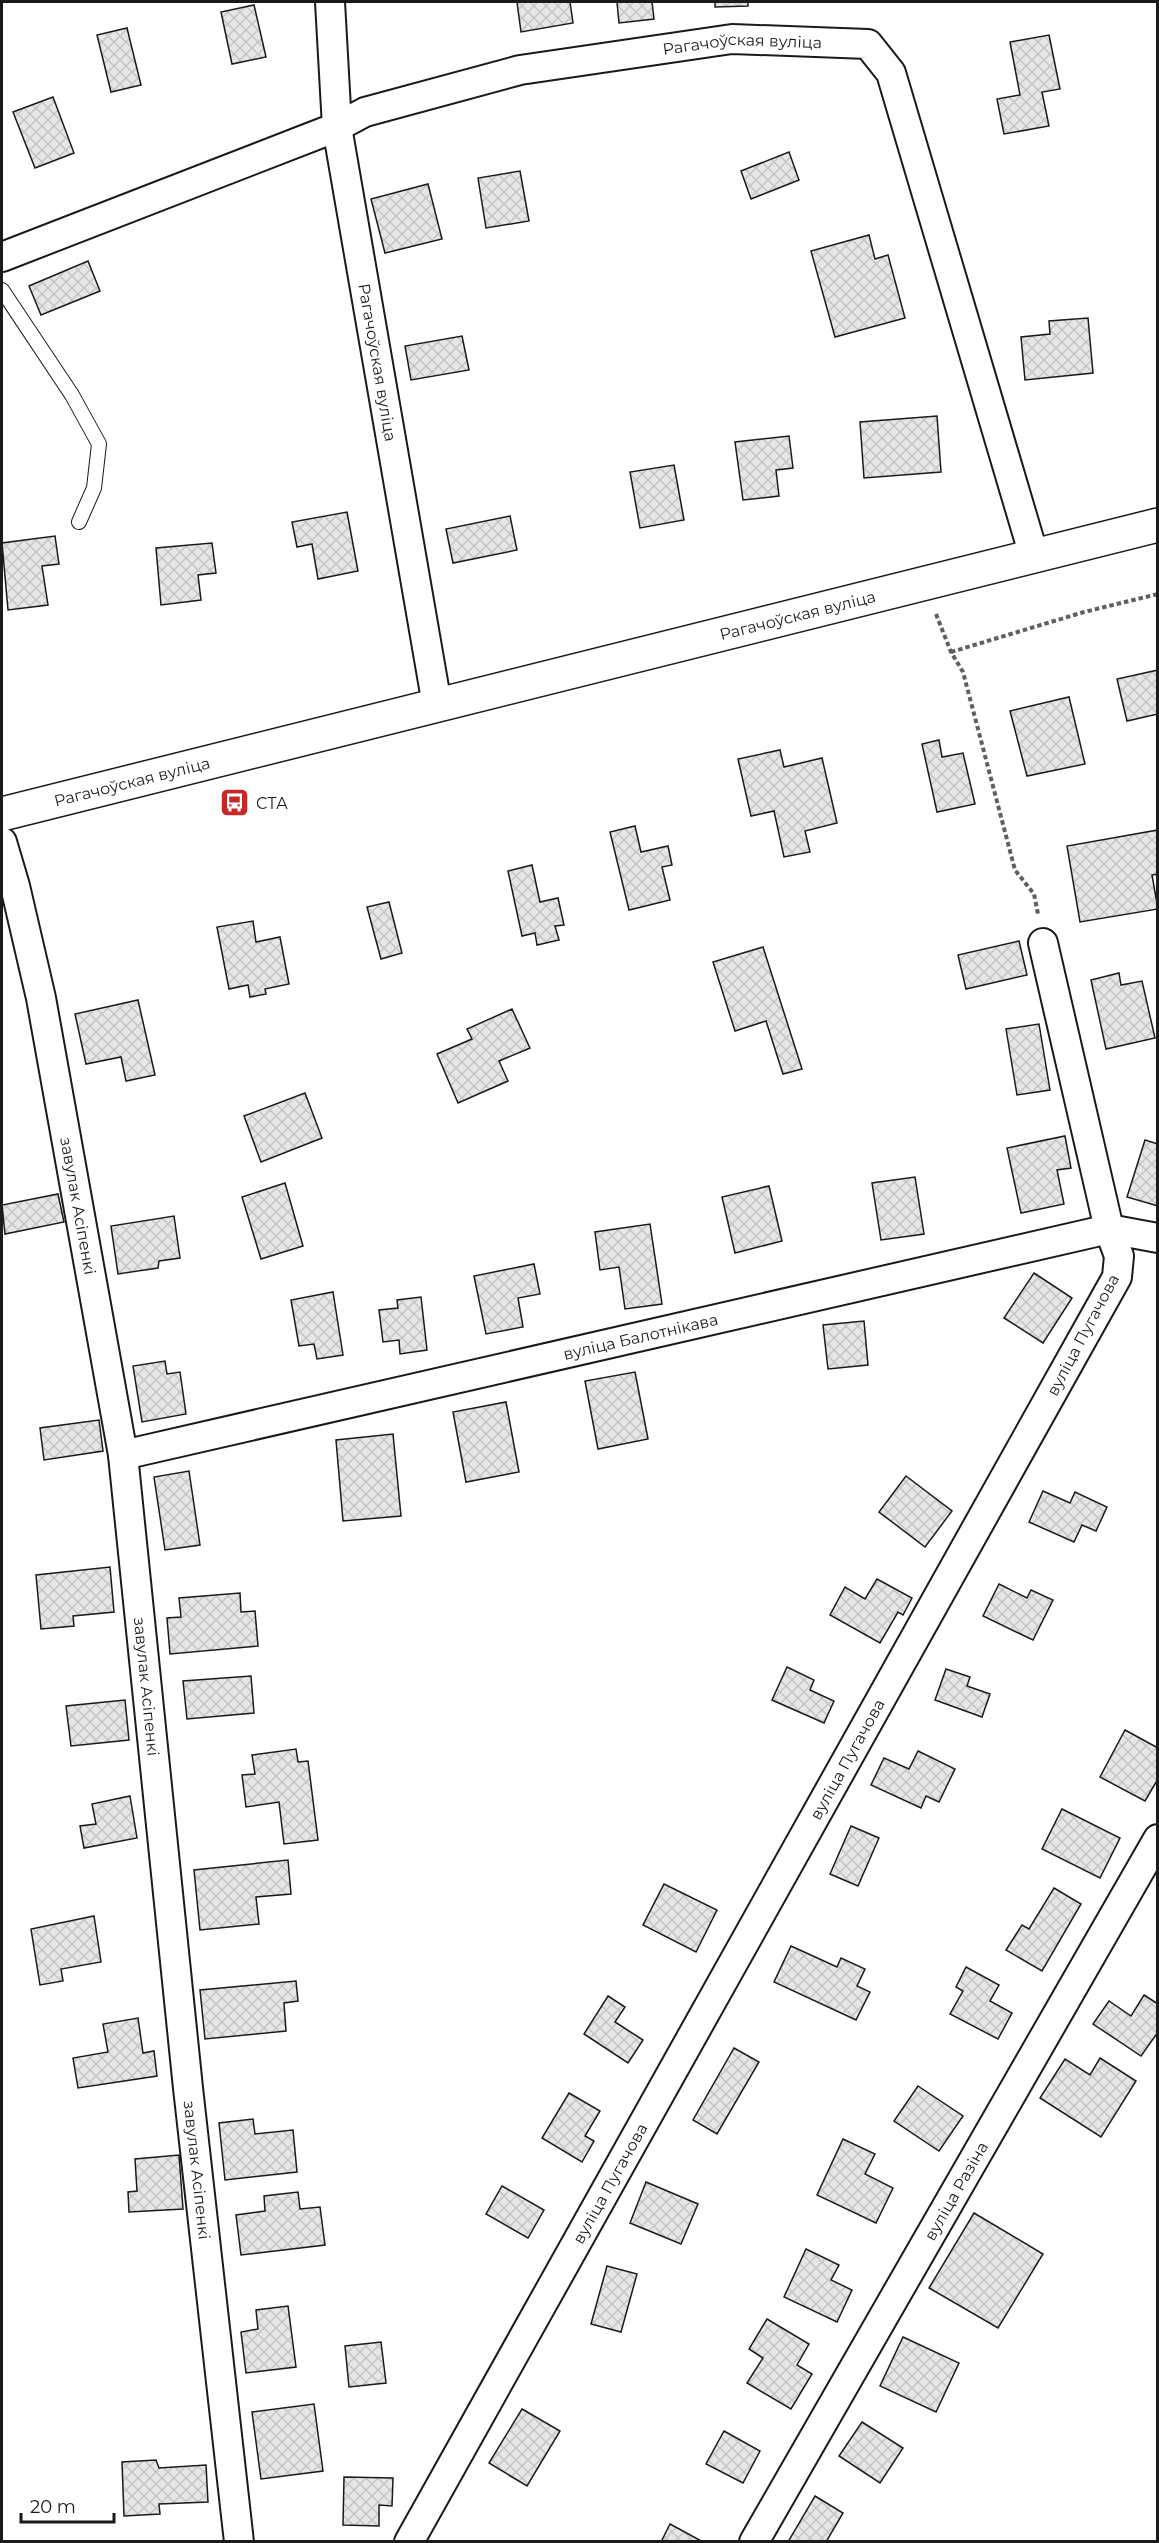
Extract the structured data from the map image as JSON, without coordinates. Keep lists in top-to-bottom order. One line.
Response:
{"streets":{"main road":["Рагачоўская вуліца"],"street":["завулак Асіпенкі","вуліца Пугачова","вуліца Балотнікава","вуліца Разіна"]},"crossings":[["завулак Асіпенкі","вуліца Балотнікава"],["вуліца Пугачова","вуліца Балотнікава"]],"places":{"bus stop":["СТА"]},"scale_bar":"20 m"}
